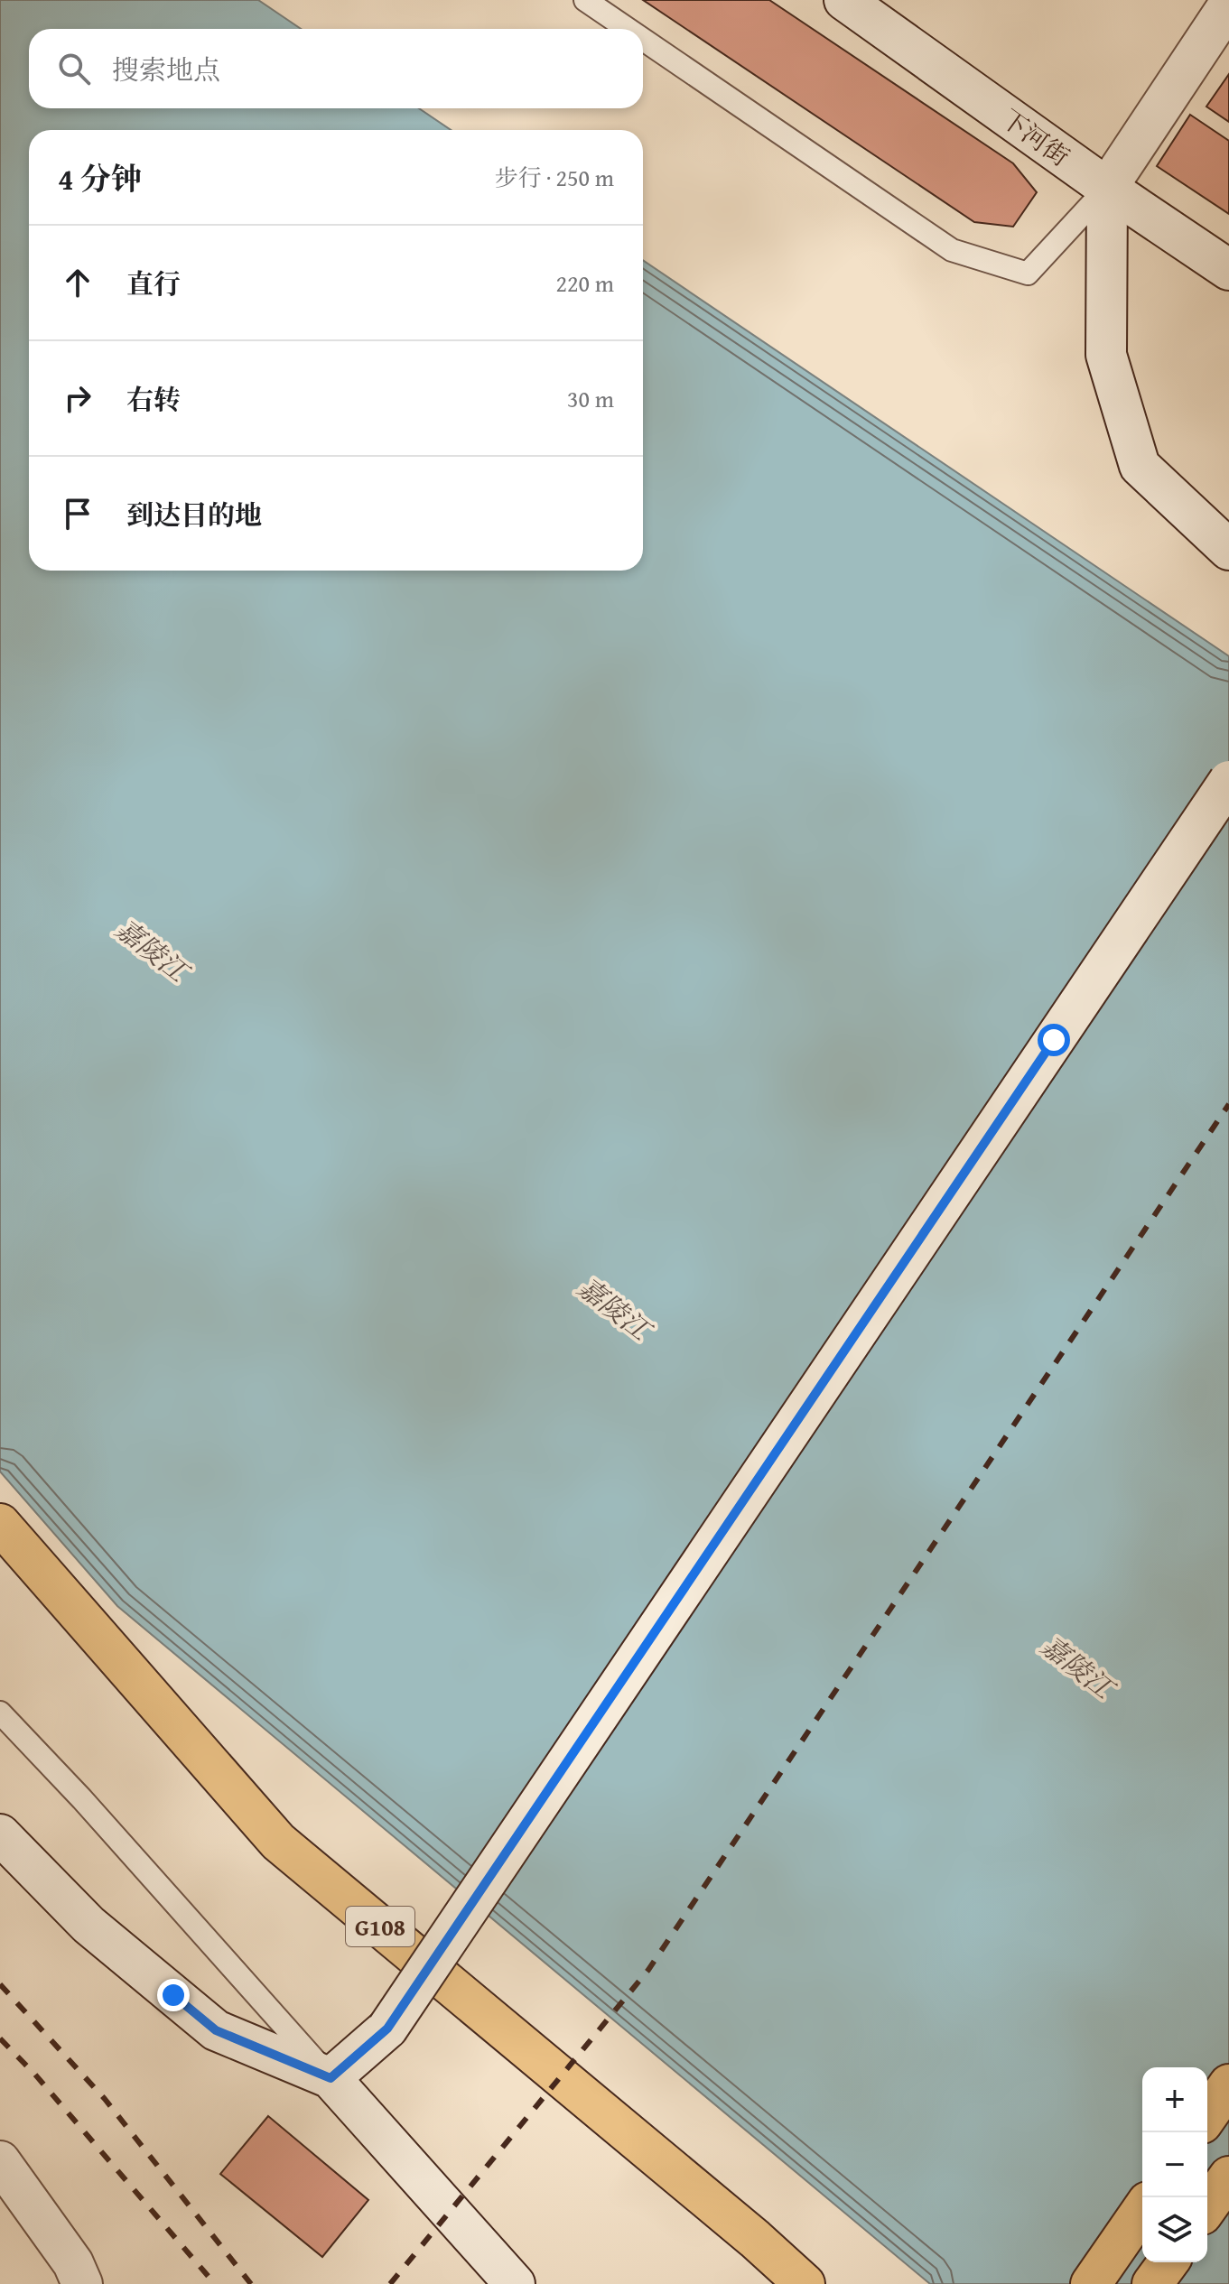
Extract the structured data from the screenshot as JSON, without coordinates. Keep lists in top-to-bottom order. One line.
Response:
{"streets":{"main road":["G108"],"street":["下河街"]},"water":["嘉陵江"],"page":{"search":"搜索地点","heading":["4 分钟","步行 · 250 m"],"list":[["直行","220 m"],["右转","30 m"],"到达目的地"],"map_buttons":["+","−"]}}
